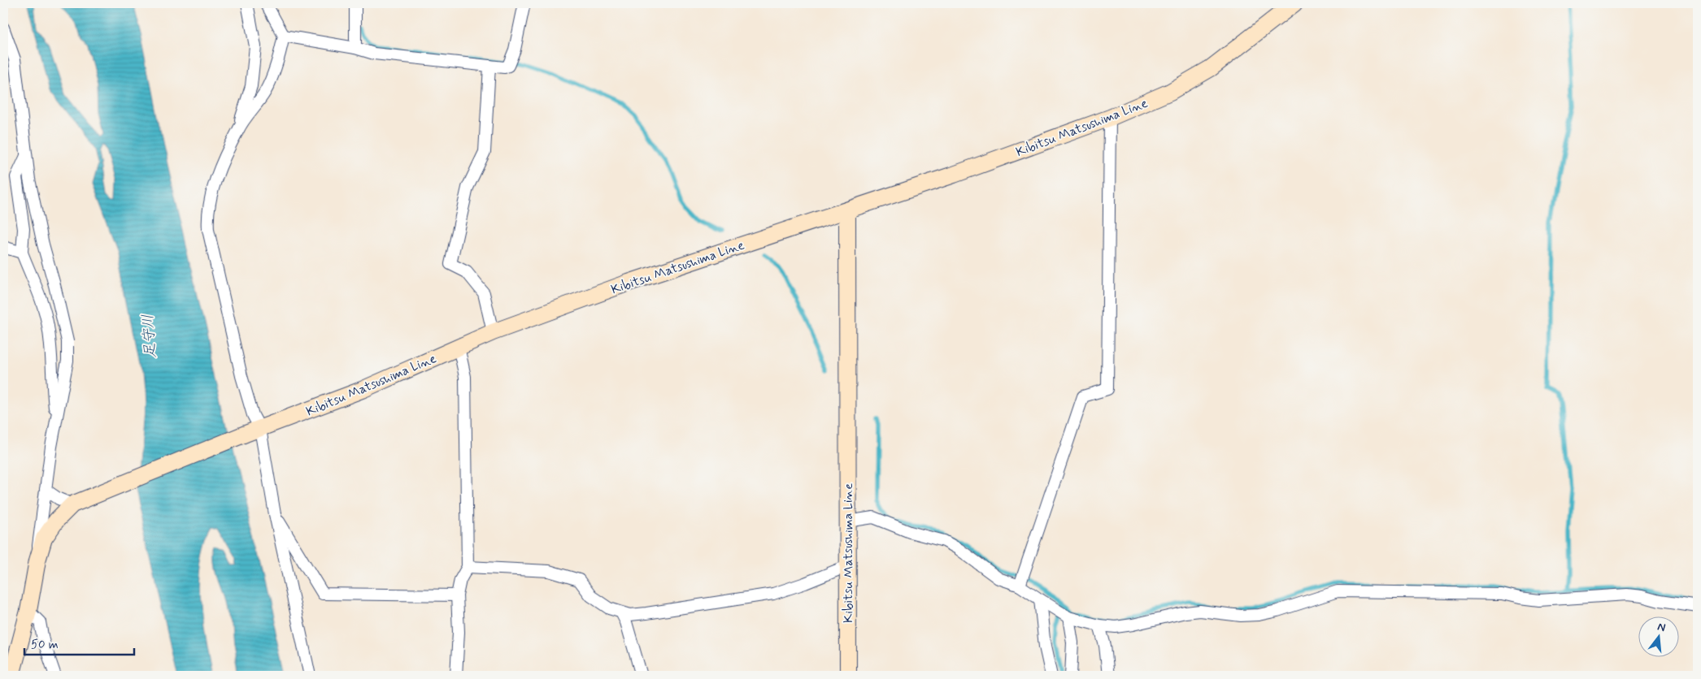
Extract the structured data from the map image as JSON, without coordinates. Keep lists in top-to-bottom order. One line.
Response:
{"streets":{"main road":["Kibitsu Matsushima Line"]},"water":["足守川"],"scale_bar":"50 m","north":"top"}
